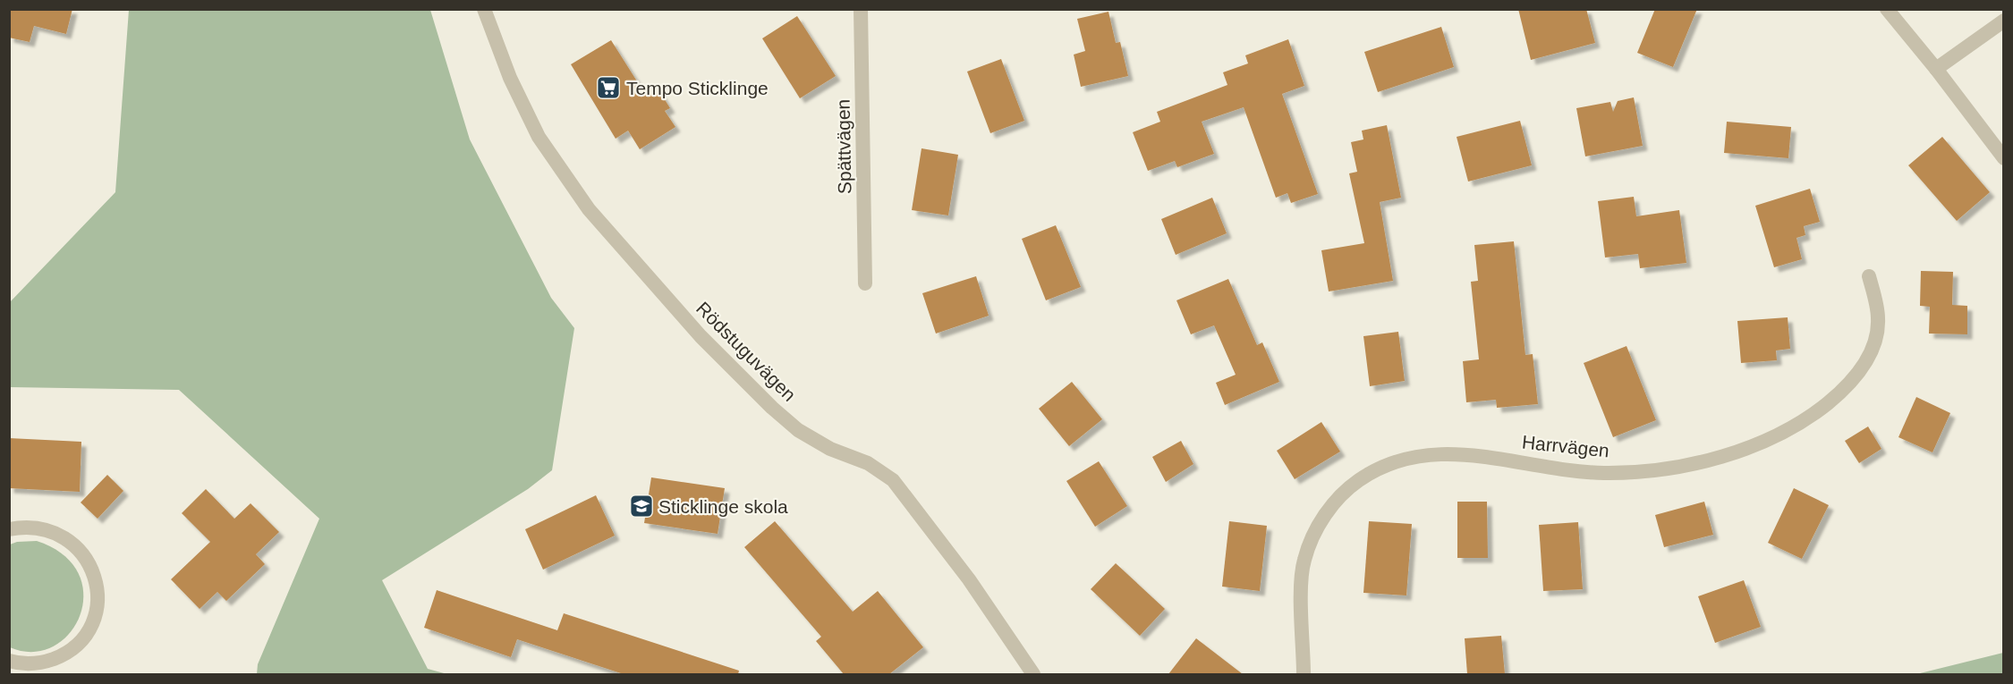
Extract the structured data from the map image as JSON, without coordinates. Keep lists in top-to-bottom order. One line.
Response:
{"streets":{"street":["Spättvägen","Rödstuguvägen","Harrvägen"]},"places":{"supermarket":["Tempo Sticklinge"],"school or university":["Sticklinge skola"]}}
